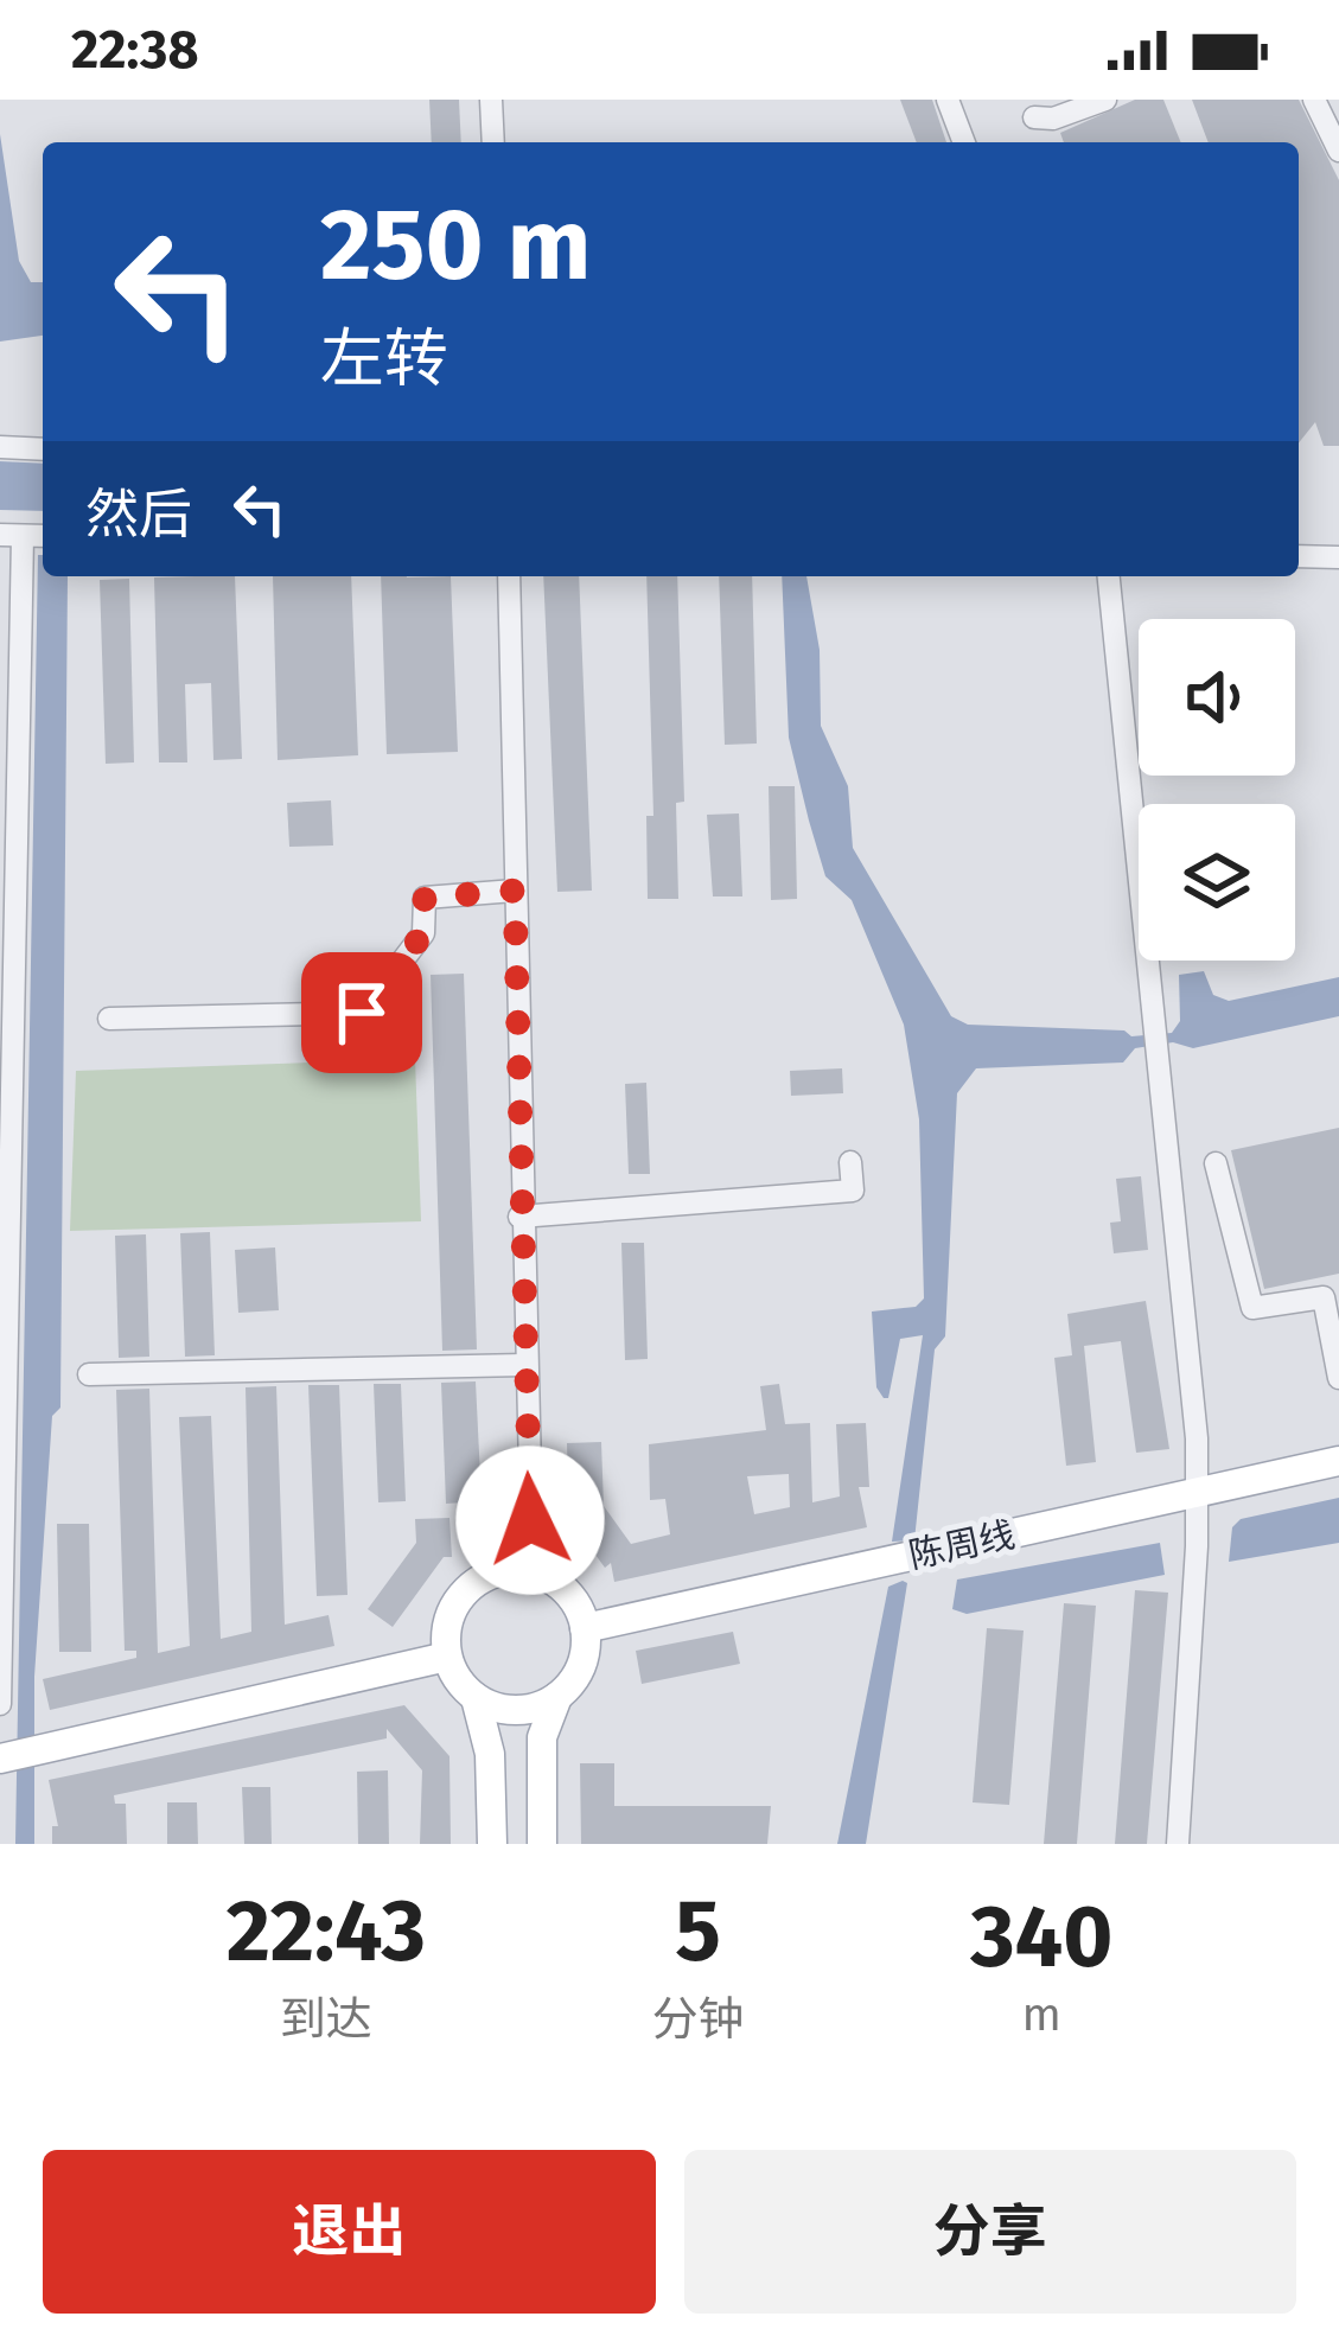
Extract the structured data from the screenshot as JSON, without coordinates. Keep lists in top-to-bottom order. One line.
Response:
{"streets":{"main road":["陈周线"]},"page":{"status":"22:38","turn":["250 m","左转"],"then":"然后","eta":["22:43","到达","5","分钟","340","m"],"buttons":["退出","分享"]}}
